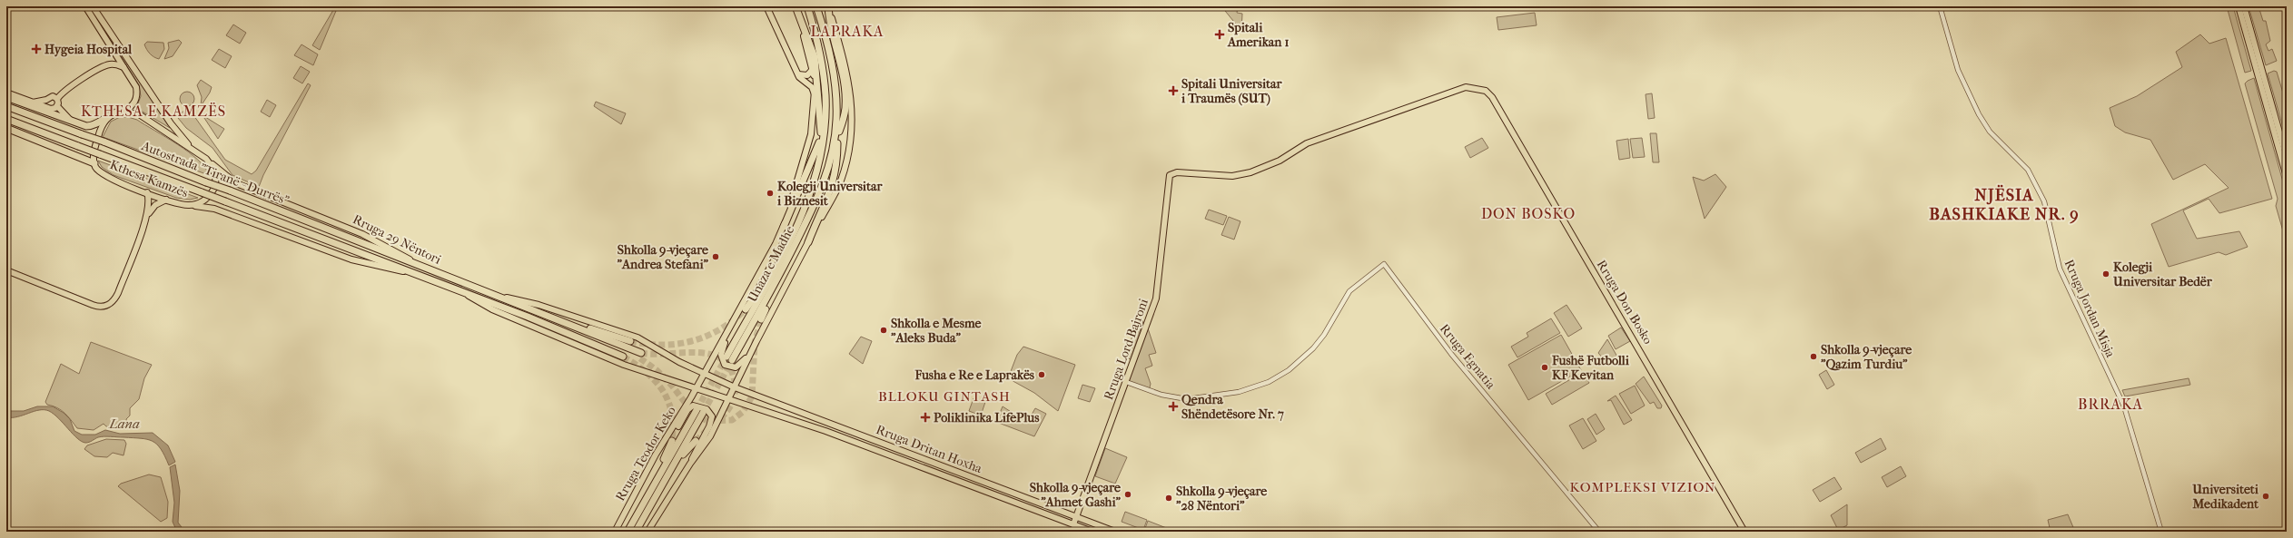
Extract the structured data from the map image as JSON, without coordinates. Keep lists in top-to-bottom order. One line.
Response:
{"streets":{"highway":["Autostrada \"Tiranë - Durrës\"","Rruga 29 Nëntori","Unaza e Madhe"],"main road":["Kthesa Kamzës","Rruga Don Bosko","Rruga Lord Bajroni","Rruga Dritan Hoxha","Rruga Teodor Keko"],"street":["Rruga Jordan Misja","Rruga Egnatia"]},"crossings":[["Autostrada \"Tiranë - Durrës\"","Rruga 29 Nëntori"],["Kthesa Kamzës","Rruga 29 Nëntori"],["Rruga 29 Nëntori","Rruga Dritan Hoxha"],["Rruga 29 Nëntori","Rruga Teodor Keko"],["Rruga Don Bosko","Rruga Lord Bajroni"],["Rruga Lord Bajroni","Rruga Egnatia"],["Rruga Lord Bajroni","Rruga Dritan Hoxha"],["Rruga Dritan Hoxha","Rruga Teodor Keko"]],"districts":["LAPRAKA","KTHESA E KAMZËS","NJËSIA BASHKIAKE NR. 9","DON BOSKO","BLLOKU GINTASH","BRRAKA","KOMPLEKSI VIZION"],"water":["Lana"],"places":{"health":["Spitali Amerikan 1","Hygeia Hospital","Spitali Universitar i Traumës (SUT)","Qendra Shëndetësore Nr. 7","Poliklinika LifePlus"],"other":["Kolegji Universitar i Biznesit","Shkolla 9-vjeçare \"Andrea Stefani\"","Kolegji Universitar Bedër","Shkolla e Mesme \"Aleks Buda\"","Shkolla 9-vjeçare \"Qazim Turdiu\"","Fushë Futbolli KF Kevitan","Fusha e Re e Laprakës","Shkolla 9-vjeçare \"Ahmet Gashi\"","Universiteti Medikadent","Shkolla 9-vjeçare \"28 Nëntori\""]}}
